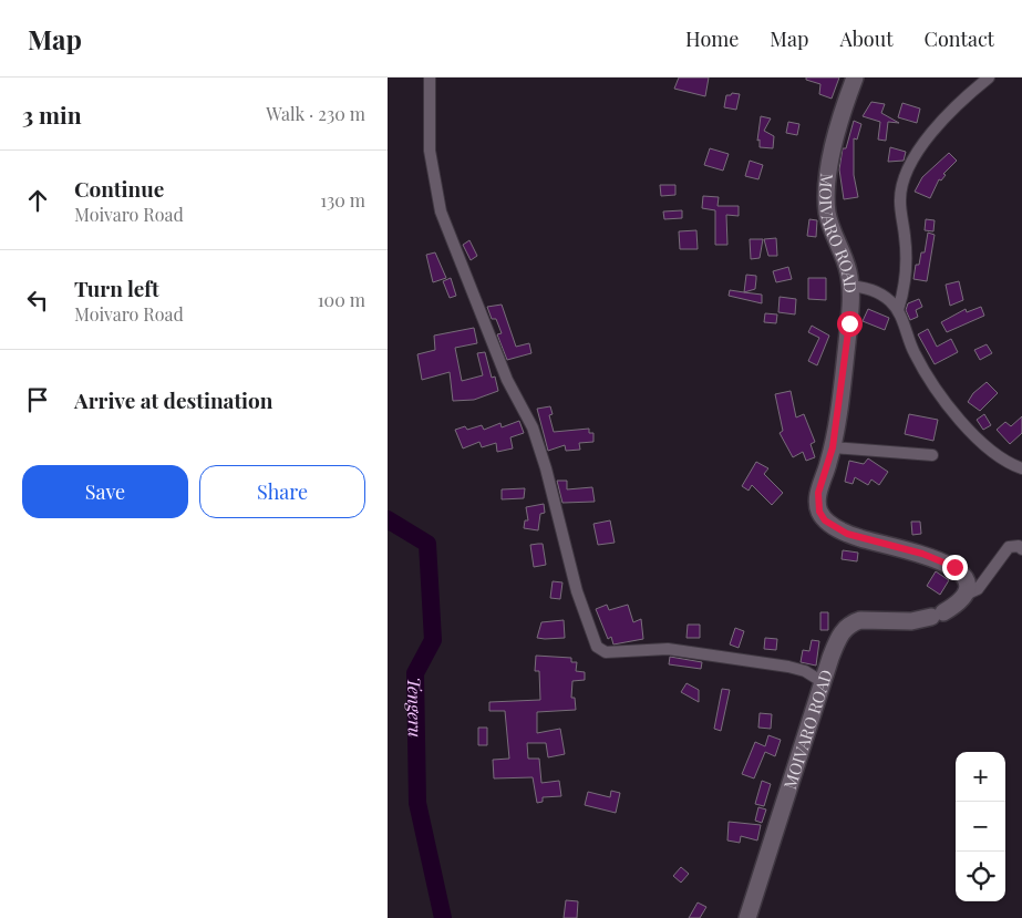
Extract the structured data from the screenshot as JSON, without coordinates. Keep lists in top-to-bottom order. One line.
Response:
{"streets":{"street":["MOIVARO ROAD"]},"water":["Tengeru"],"page":{"header":"Map","nav":["Home","Map","About","Contact"],"heading":["3 min","Walk · 230 m"],"list":[["Continue","Moivaro Road","130 m"],["Turn left","Moivaro Road","100 m"],"Arrive at destination"],"buttons":["Save","Share"],"map_buttons":["+","−"]}}
